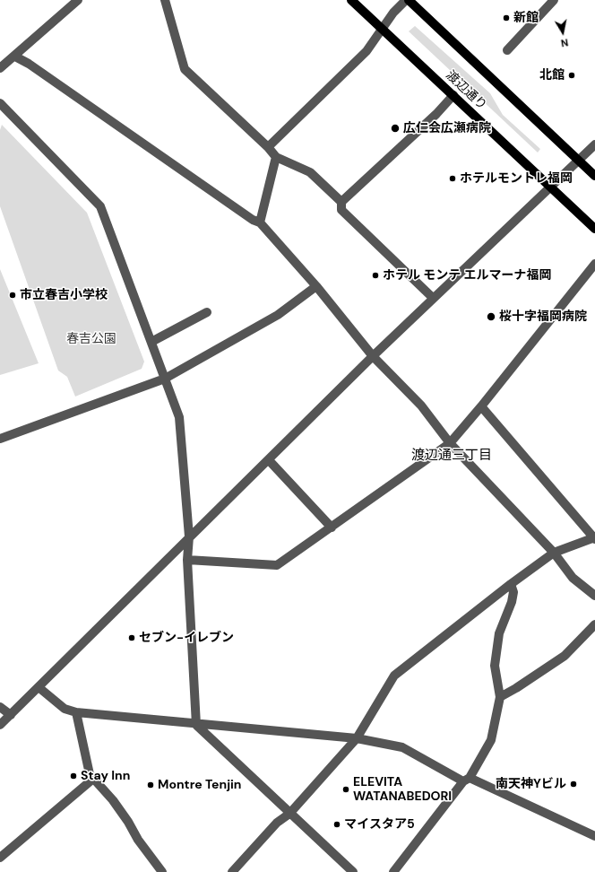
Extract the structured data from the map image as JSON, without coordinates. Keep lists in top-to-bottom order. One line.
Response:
{"streets":{"main road":["渡辺通り"]},"districts":["渡辺通三丁目"],"parks":["春吉公園"],"places":["新館","北館","広仁会広瀬病院","ホテルモントレ福岡","ホテル モンテ エルマーナ福岡","市立春吉小学校","桜十字福岡病院","セブン-イレブン","Stay Inn","南天神Yビル","Montre Tenjin","ELEVITA WATANABEDORI","マイスタア5"],"north":"bottom"}
